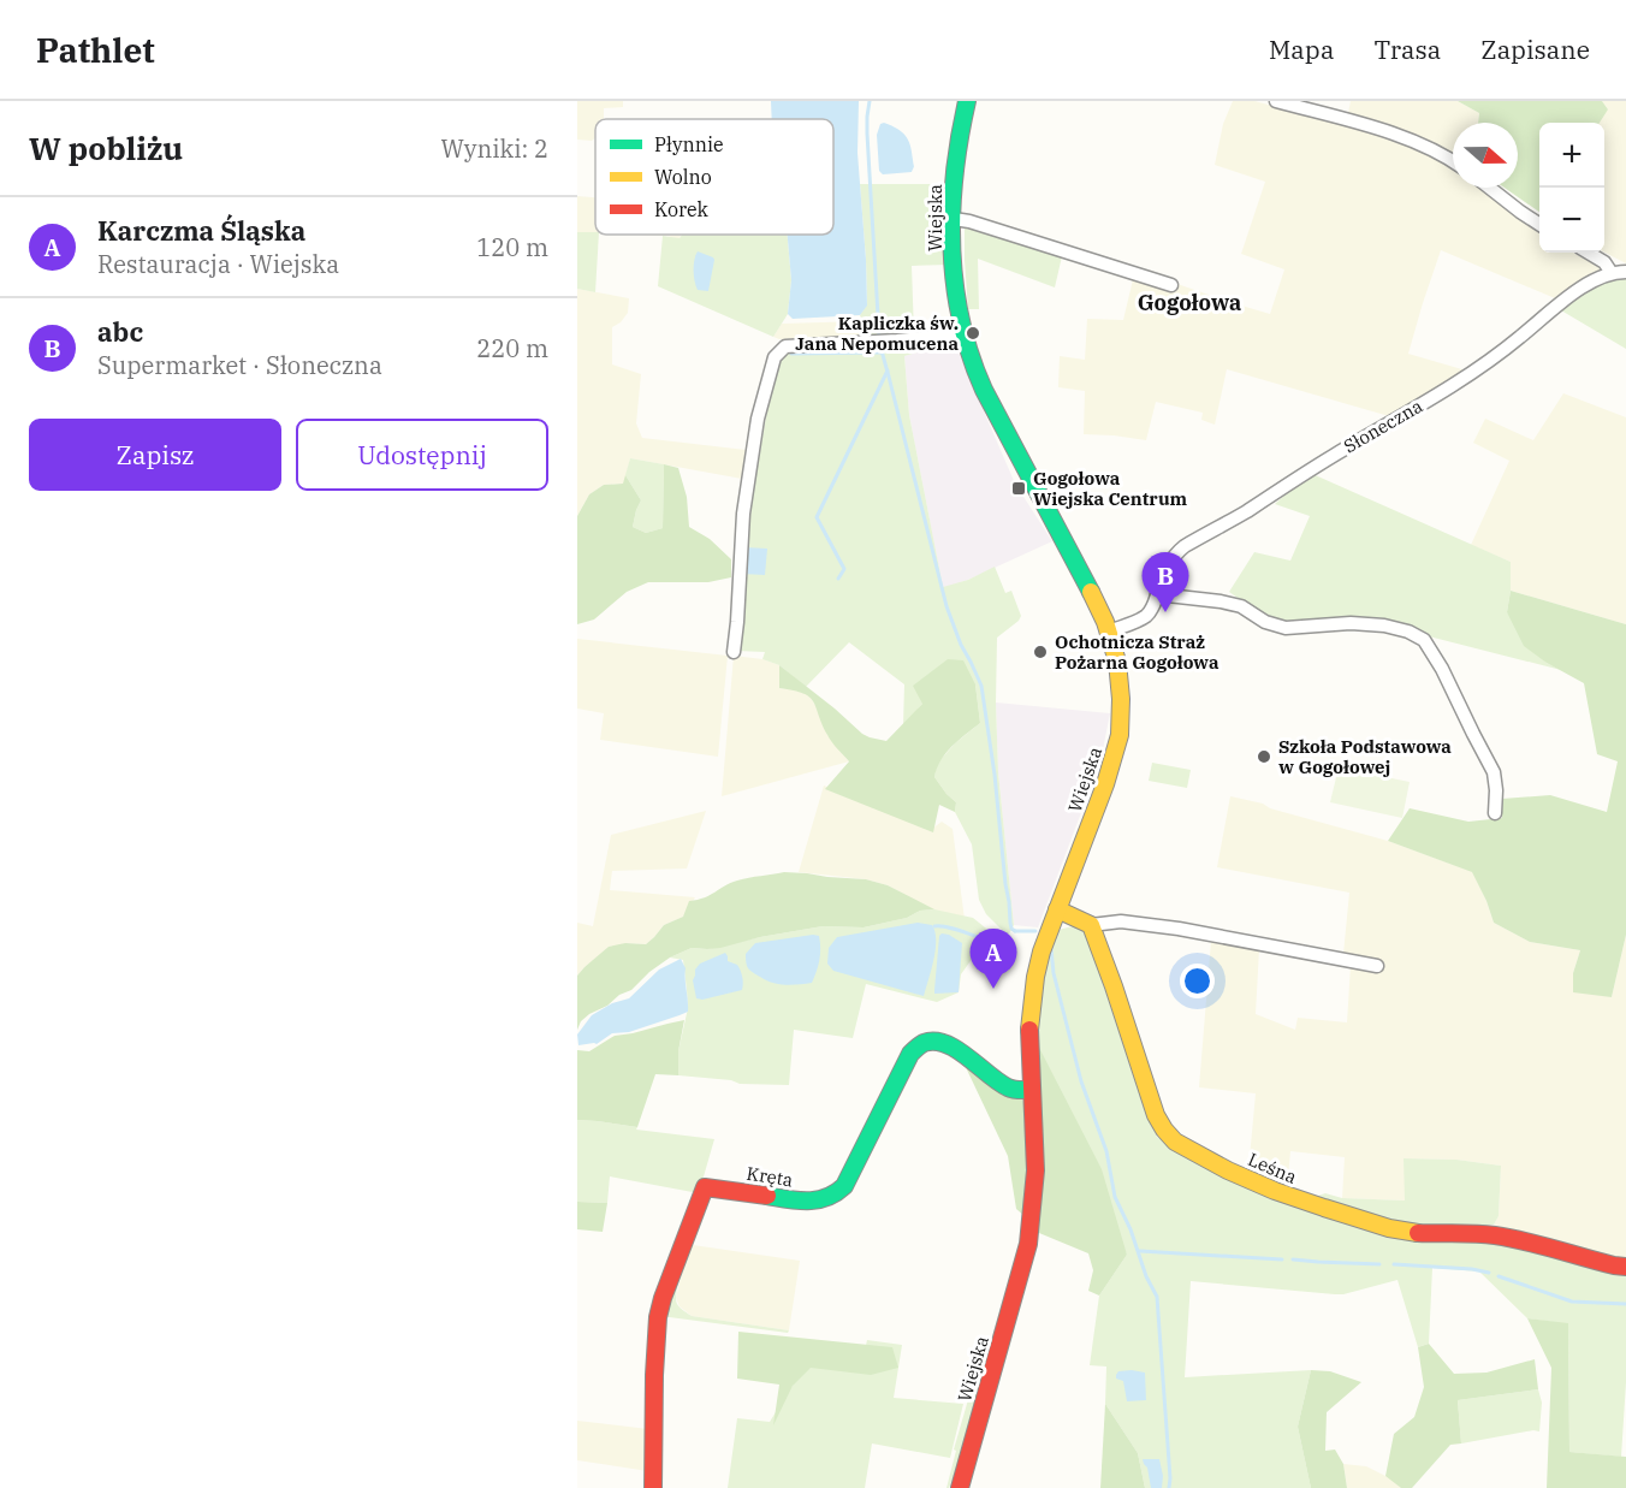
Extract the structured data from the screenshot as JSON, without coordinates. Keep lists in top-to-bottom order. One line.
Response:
{"streets":{"street":["Wiejska","Słoneczna","Leśna","Kręta"]},"crossings":[["Wiejska","Słoneczna"],["Wiejska","Kręta"]],"districts":["Gogołowa"],"places":{"other":["Kapliczka św. Jana Nepomucena","Ochotnicza Straż Pożarna Gogołowa","Szkoła Podstawowa w Gogołowej"],"transit":["Gogołowa Wiejska Centrum"]},"legend":["Płynnie","Wolno","Korek"],"north":"right","page":{"header":"Pathlet","nav":["Mapa","Trasa","Zapisane"],"heading":["W pobliżu","Wyniki: 2"],"map_buttons":["+","−"],"list":[{"mark":"A","name":"Karczma Śląska","note":"Restauracja · Wiejska","value":"120 m"},{"mark":"B","name":"abc","note":"Supermarket · Słoneczna","value":"220 m"}],"buttons":["Zapisz","Udostępnij"],"pins":["B","A"]}}
